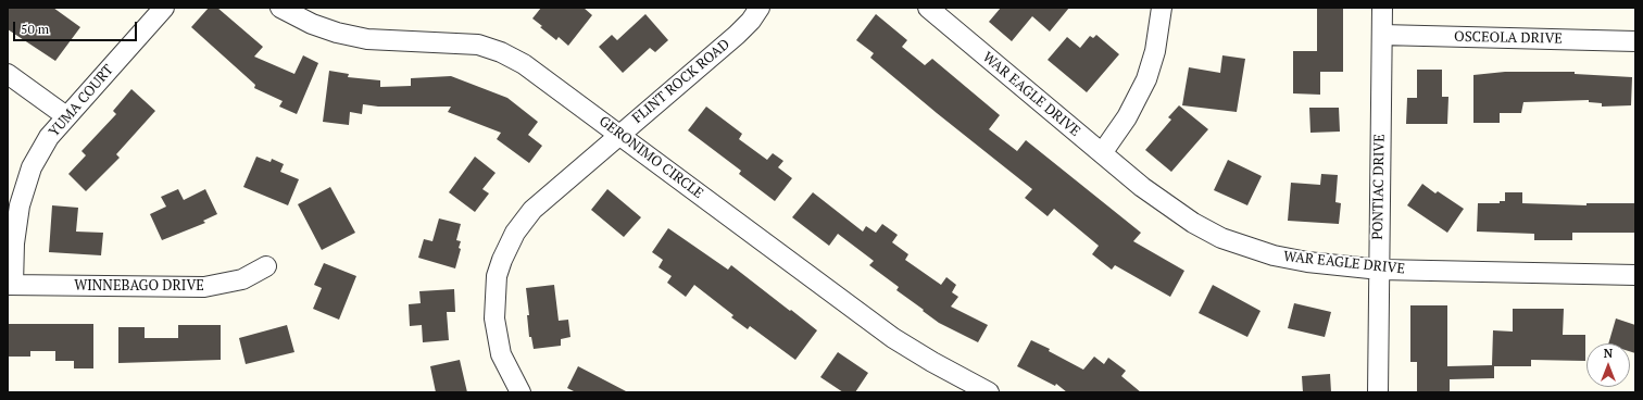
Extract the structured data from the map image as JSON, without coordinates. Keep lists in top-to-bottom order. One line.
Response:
{"streets":{"street":["OSCEOLA DRIVE","FLINT ROCK ROAD","WAR EAGLE DRIVE","YUMA COURT","GERONIMO CIRCLE","PONTIAC DRIVE","WINNEBAGO DRIVE"]},"crossings":[["OSCEOLA DRIVE","PONTIAC DRIVE"],["FLINT ROCK ROAD","GERONIMO CIRCLE"],["WAR EAGLE DRIVE","PONTIAC DRIVE"],["YUMA COURT","WINNEBAGO DRIVE"]],"scale_bar":"50 m","north":"top"}
